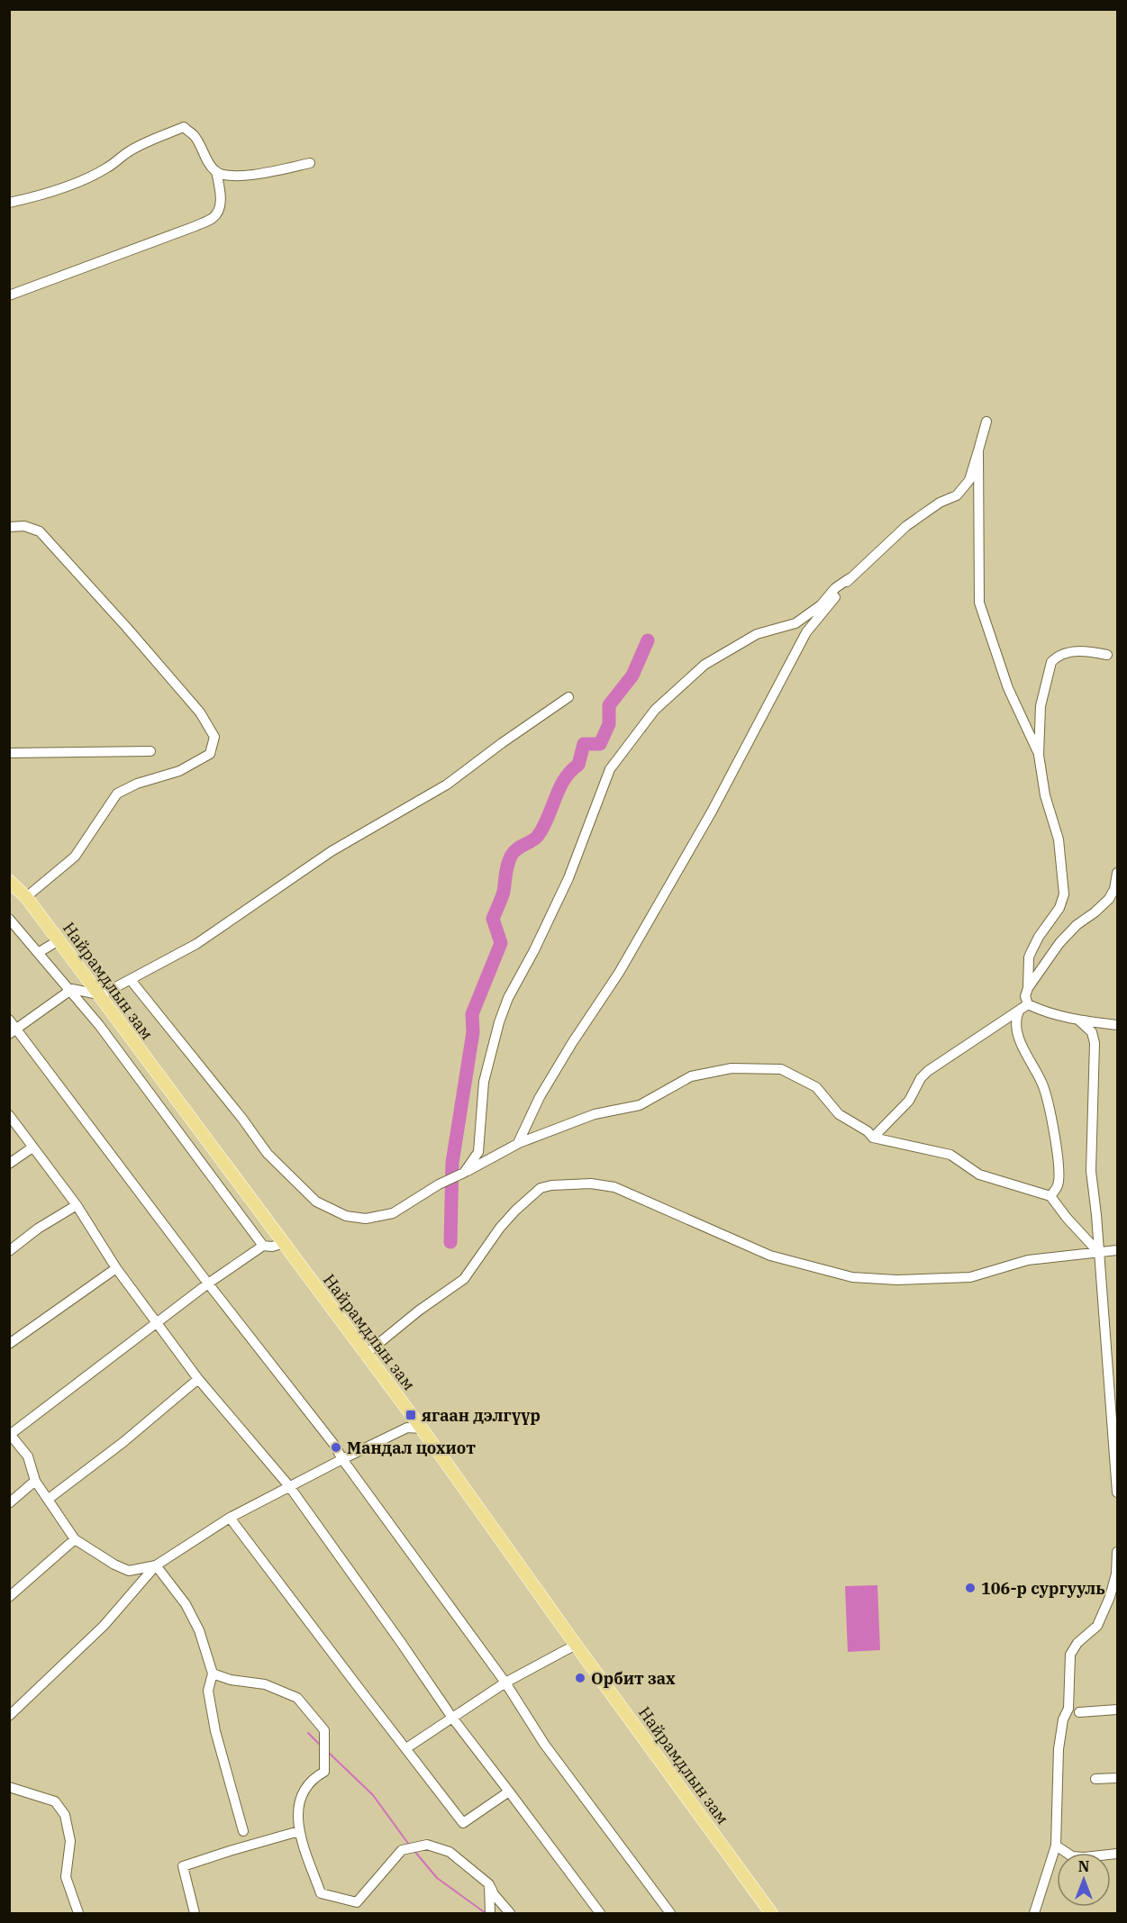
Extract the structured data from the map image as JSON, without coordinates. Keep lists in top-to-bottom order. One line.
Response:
{"streets":{"main road":["Найрамдлын зам"]},"places":{"transit":["ягаан дэлгүүр"],"other":["Мандал цохиот","106-р сургууль","Орбит зах"]},"north":"top"}
